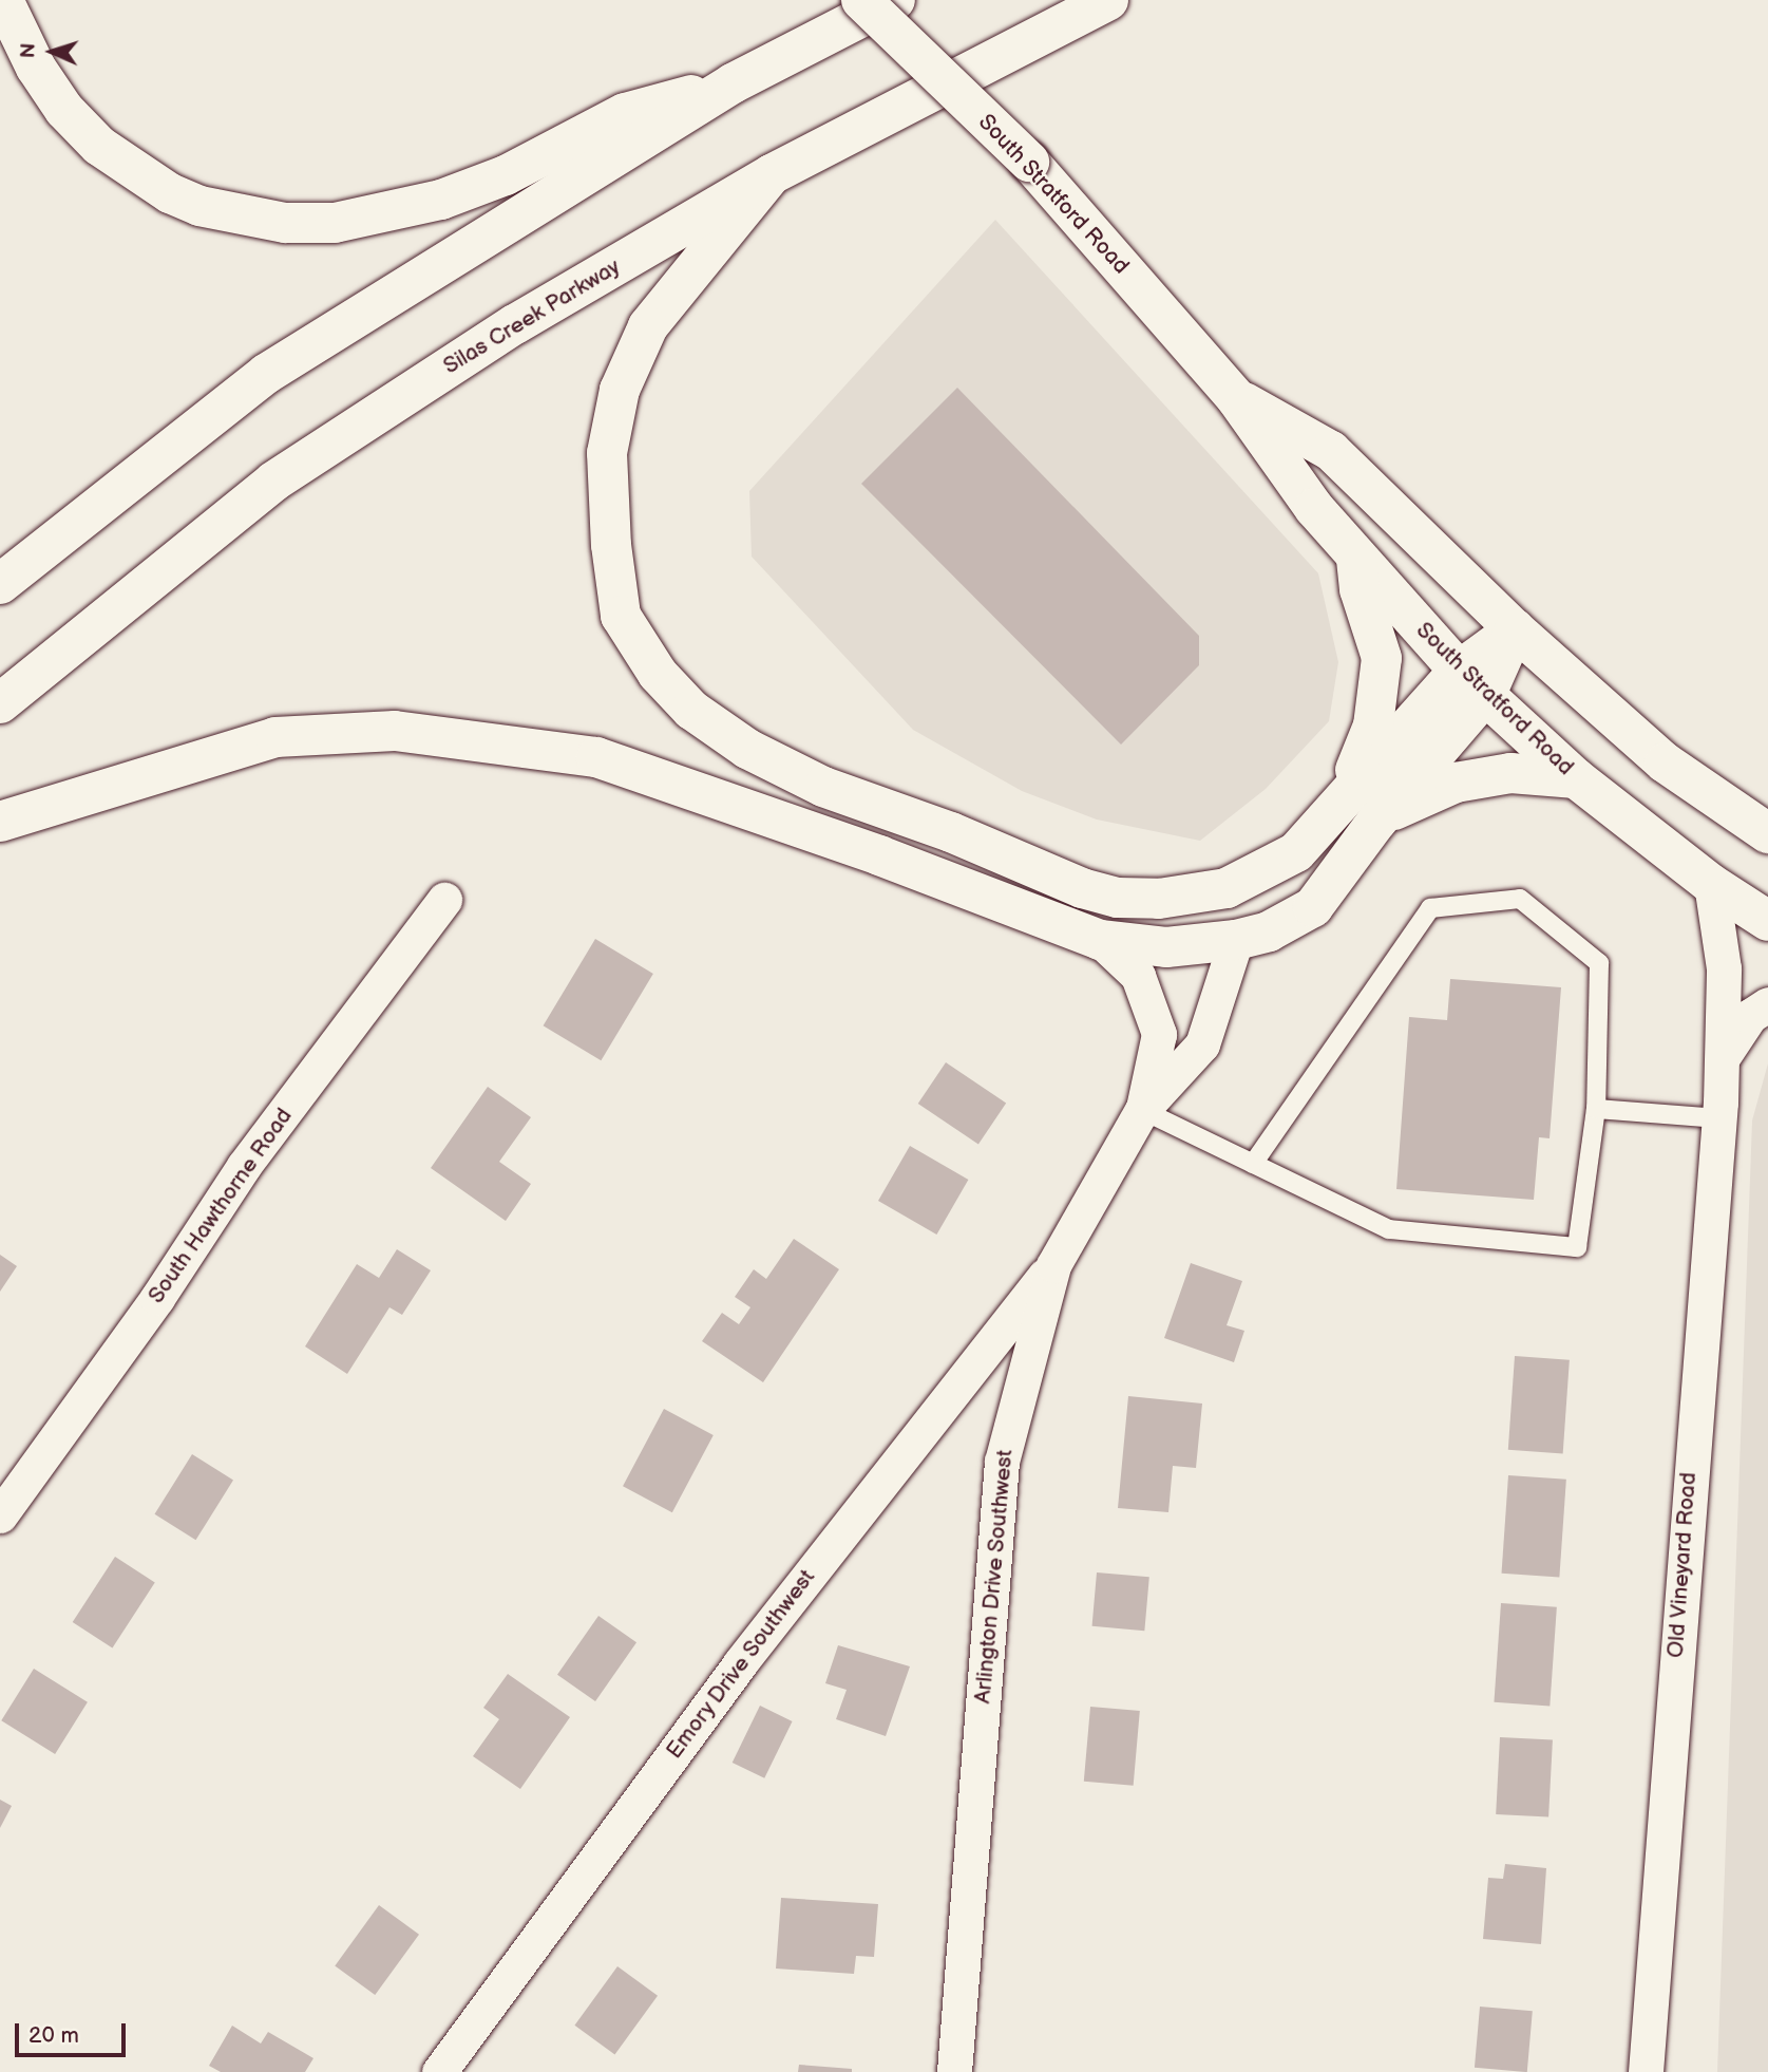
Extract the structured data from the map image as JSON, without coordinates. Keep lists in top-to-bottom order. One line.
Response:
{"streets":{"main road":["South Stratford Road","Silas Creek Parkway"],"street":["South Hawthorne Road","Old Vineyard Road","Arlington Drive Southwest","Emory Drive Southwest"]},"crossings":[["South Stratford Road","Old Vineyard Road"],["Arlington Drive Southwest","Emory Drive Southwest"]],"scale_bar":"20 m","north":"left"}
